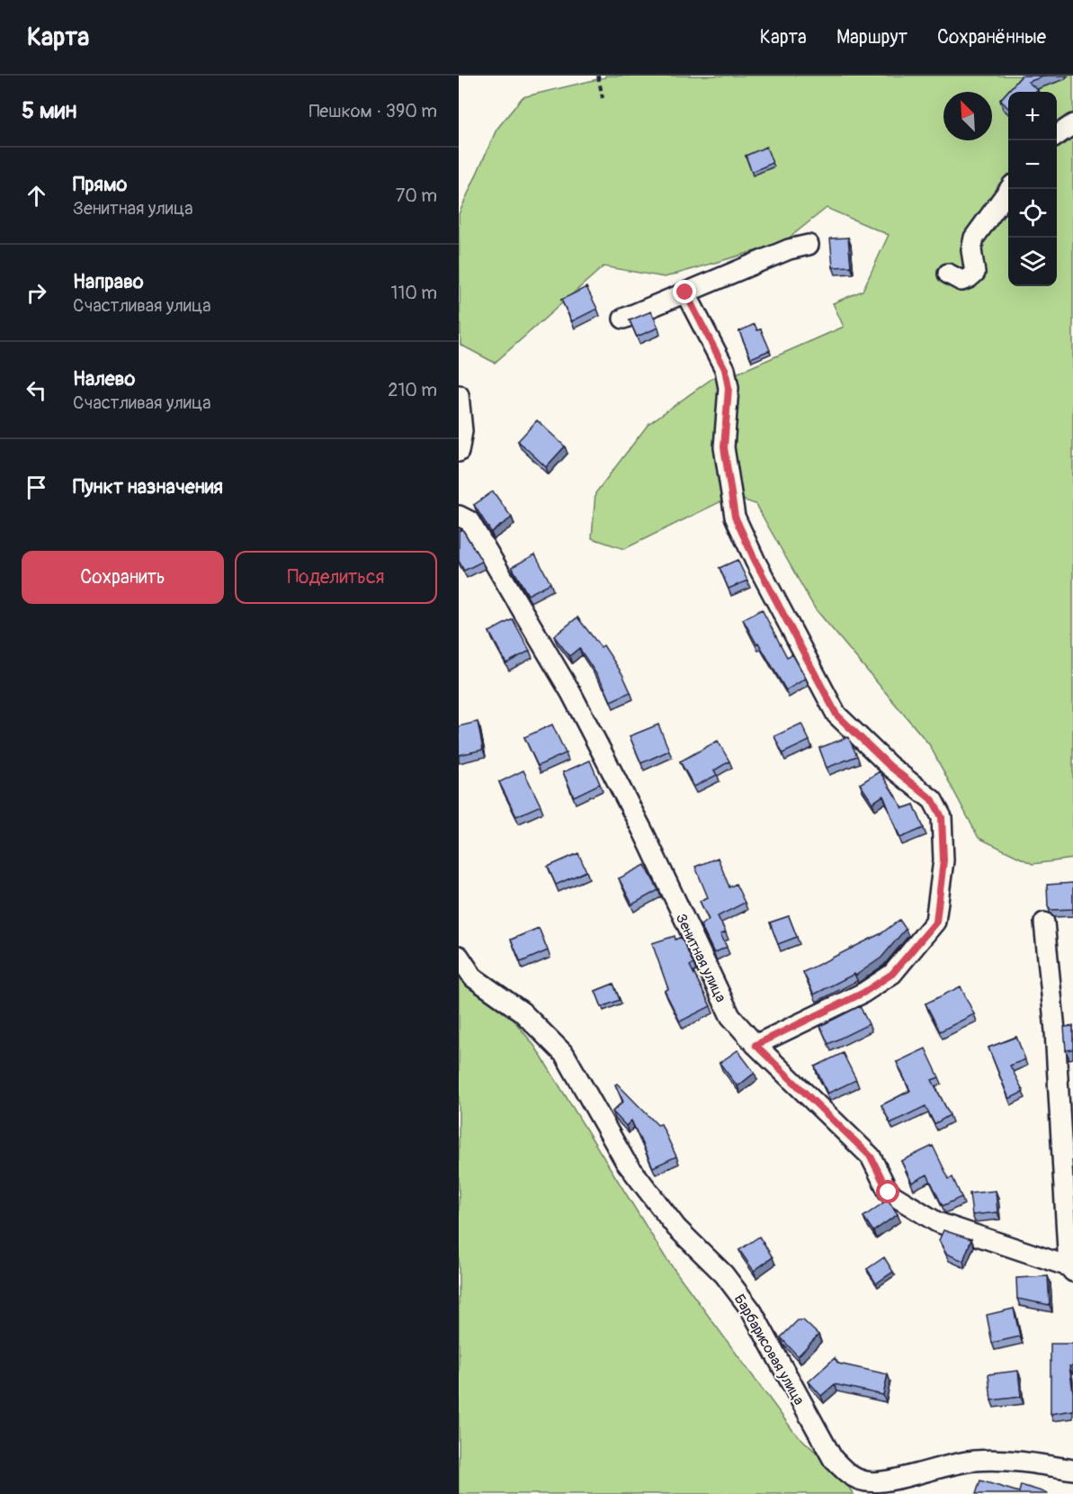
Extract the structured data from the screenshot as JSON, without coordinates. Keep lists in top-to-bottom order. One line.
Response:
{"streets":{"street":["Зенитная улица","Барбарисовая улица"]},"north":"top left","page":{"header":"Карта","nav":["Карта","Маршрут","Сохранённые"],"heading":["5 мин","Пешком · 390 m"],"map_buttons":["+","−"],"list":[["Прямо","Зенитная улица","70 m"],["Направо","Счастливая улица","110 m"],["Налево","Счастливая улица","210 m"],"Пункт назначения"],"buttons":["Сохранить","Поделиться"]}}
